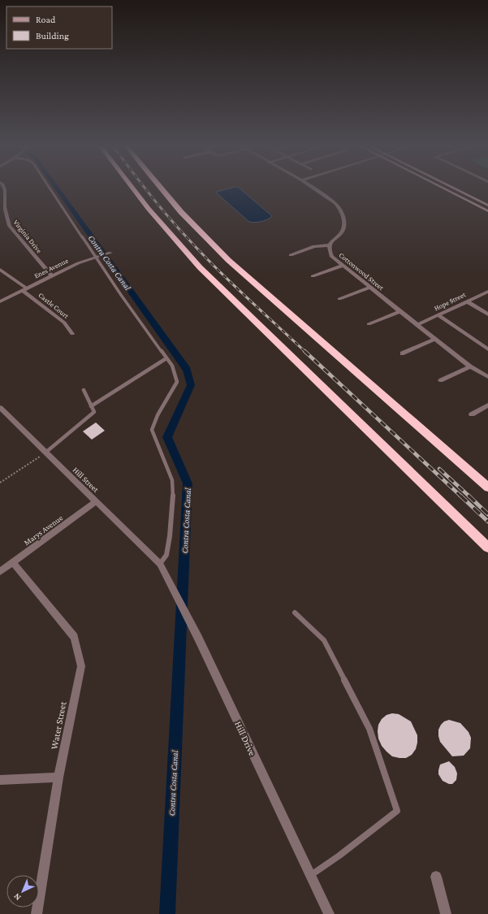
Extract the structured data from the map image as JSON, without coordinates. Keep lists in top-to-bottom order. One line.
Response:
{"streets":{"street":["Virginia Drive","Enes Avenue","Cottonwood Street","Hope Street","Castle Court","Hill Street","Marys Avenue","Water Street","Hill Drive"]},"crossings":[["Virginia Drive","Enes Avenue"],["Enes Avenue","Castle Court"],["Cottonwood Street","Hope Street"],["Hill Street","Marys Avenue"],["Hill Street","Hill Drive"],["Marys Avenue","Water Street"]],"water":["Contra Costa Canal"],"legend":["Road","Building"],"north":"bottom left"}
